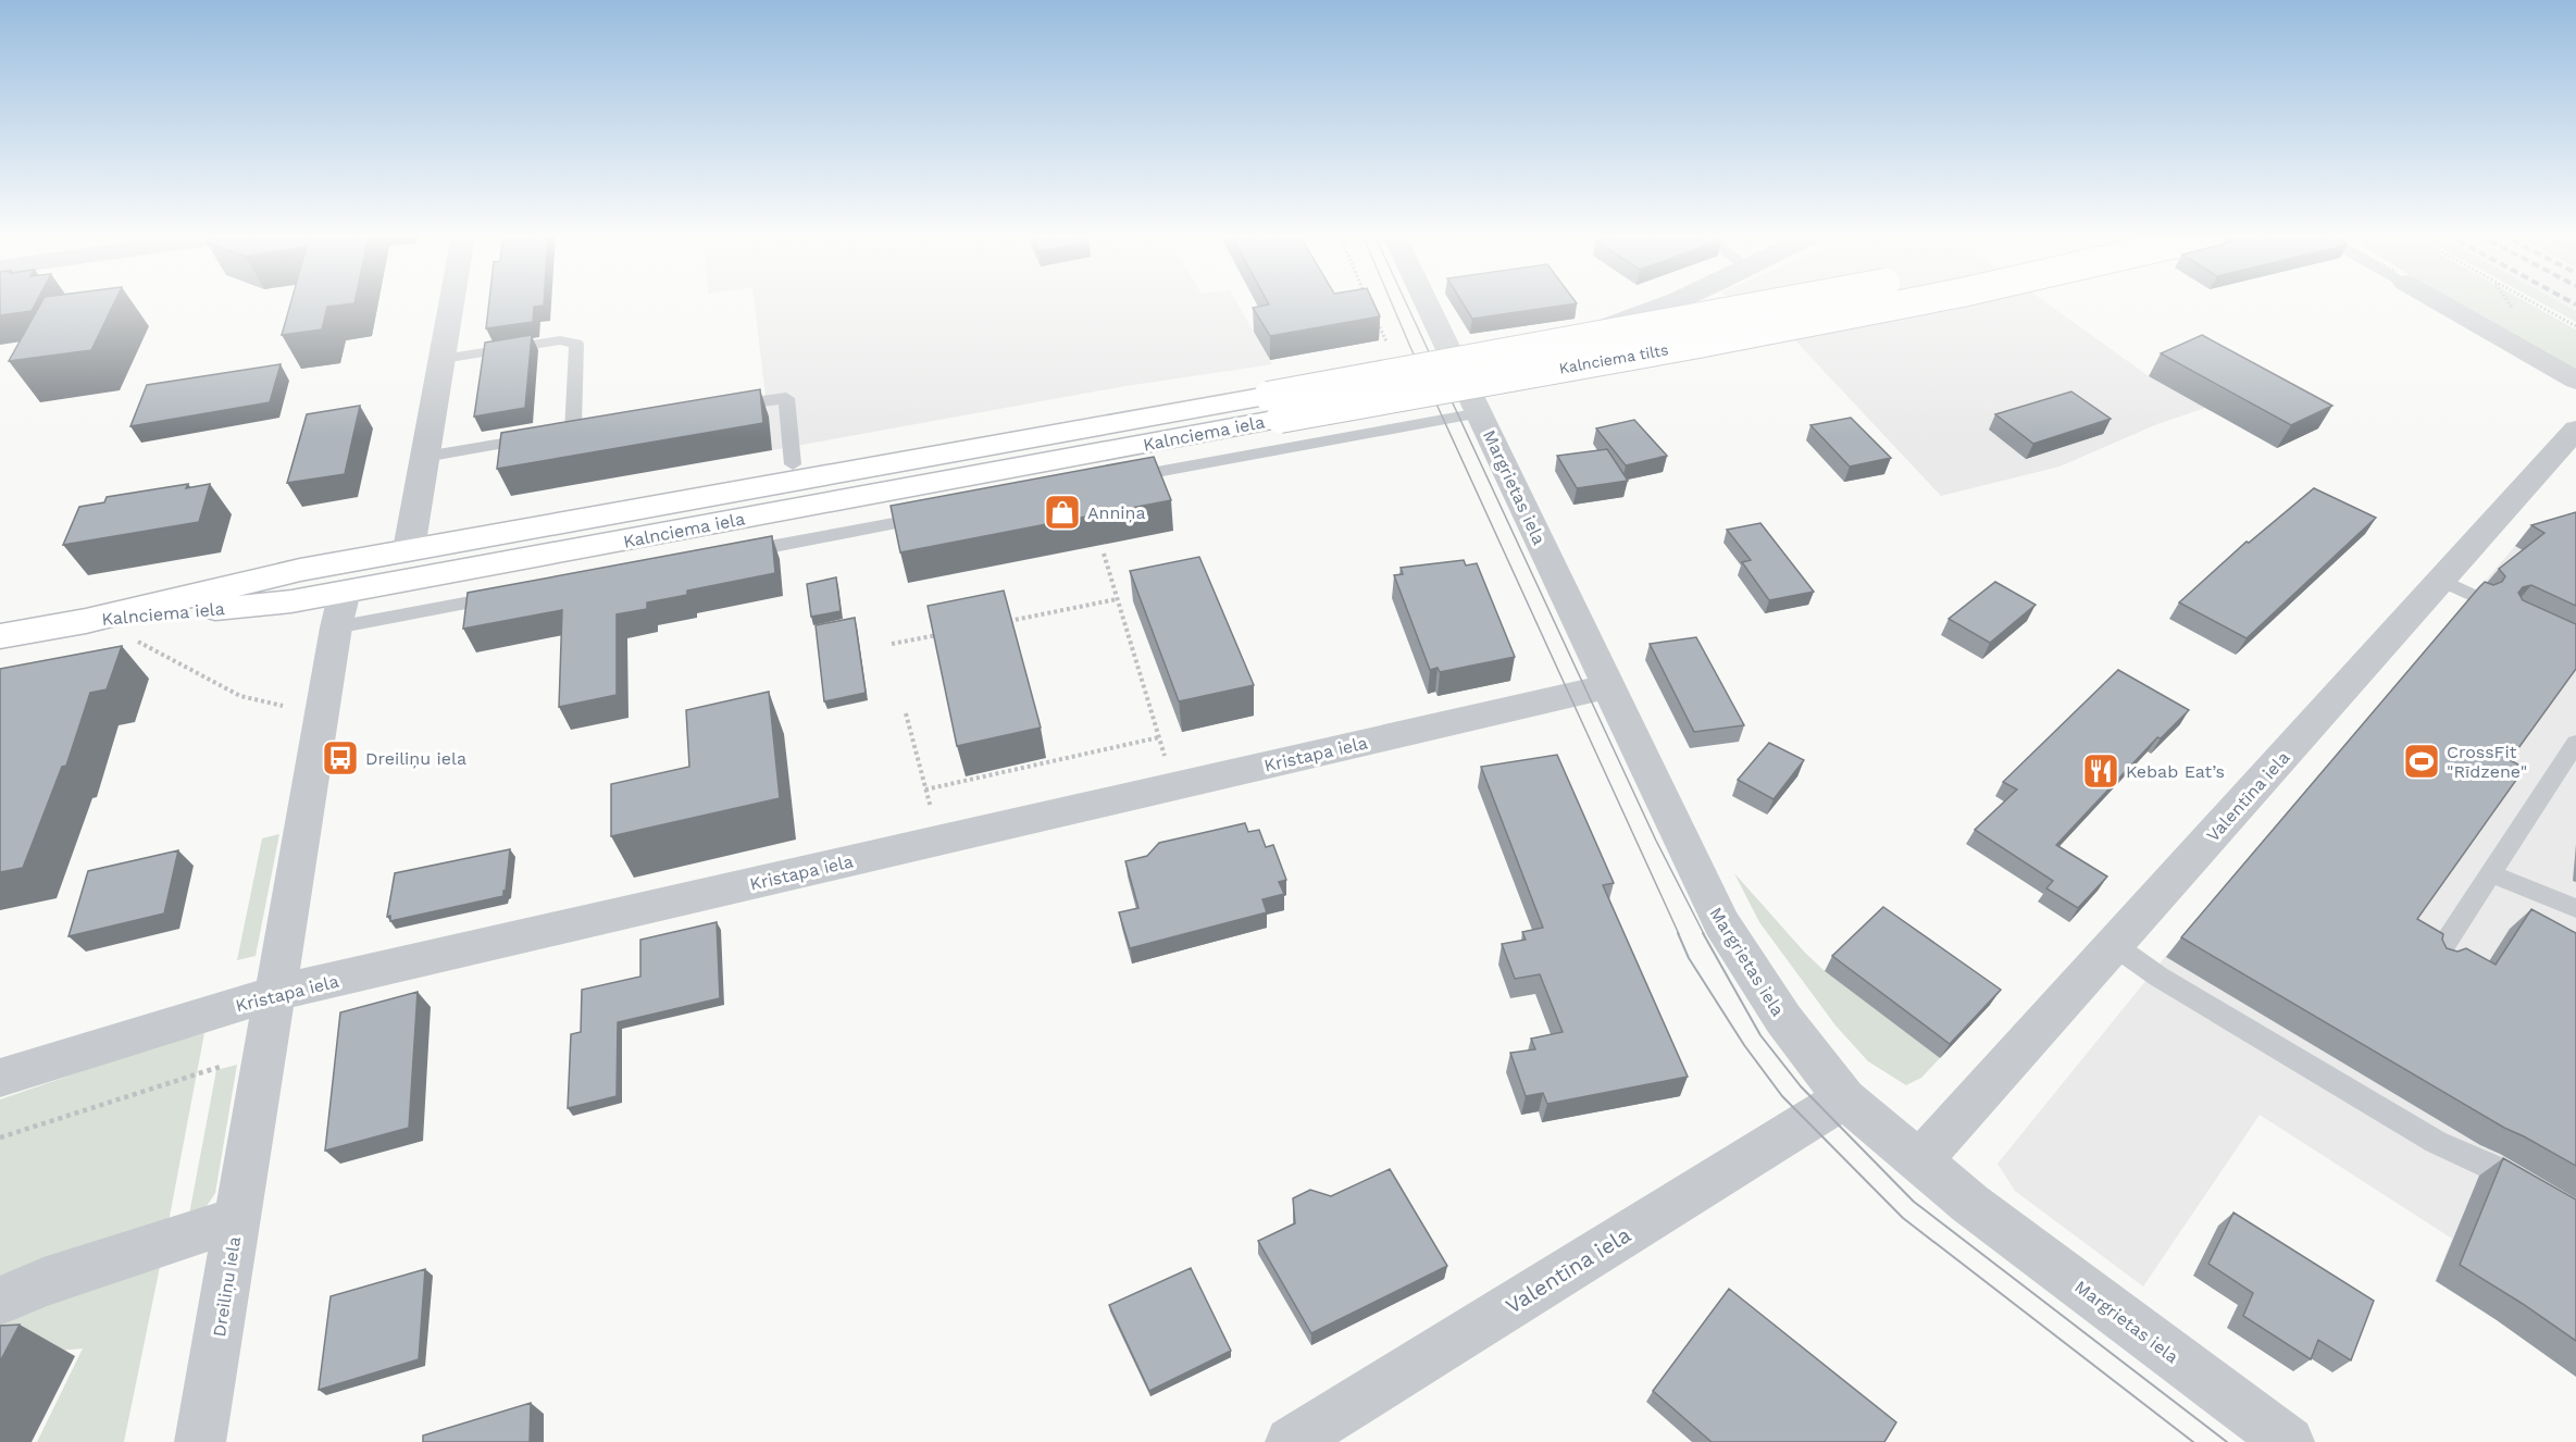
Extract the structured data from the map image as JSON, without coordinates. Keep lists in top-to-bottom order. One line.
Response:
{"streets":{"main road":["Kalnciema tilts","Kalnciema iela"],"street":["Margrietas iela","Kristapa iela","Valentīna iela","Dreiliņu iela"]},"crossings":[["Kalnciema tilts","Kalnciema iela"],["Kalnciema iela","Margrietas iela"],["Kalnciema iela","Dreiliņu iela"],["Margrietas iela","Kristapa iela"],["Margrietas iela","Valentīna iela"],["Kristapa iela","Dreiliņu iela"]],"places":{"shop":["Anniņa"],"bus stop":["Dreiliņu iela"],"sports":["CrossFit \"Rīdzene\""],"restaurant":["Kebab Eat’s"]}}
